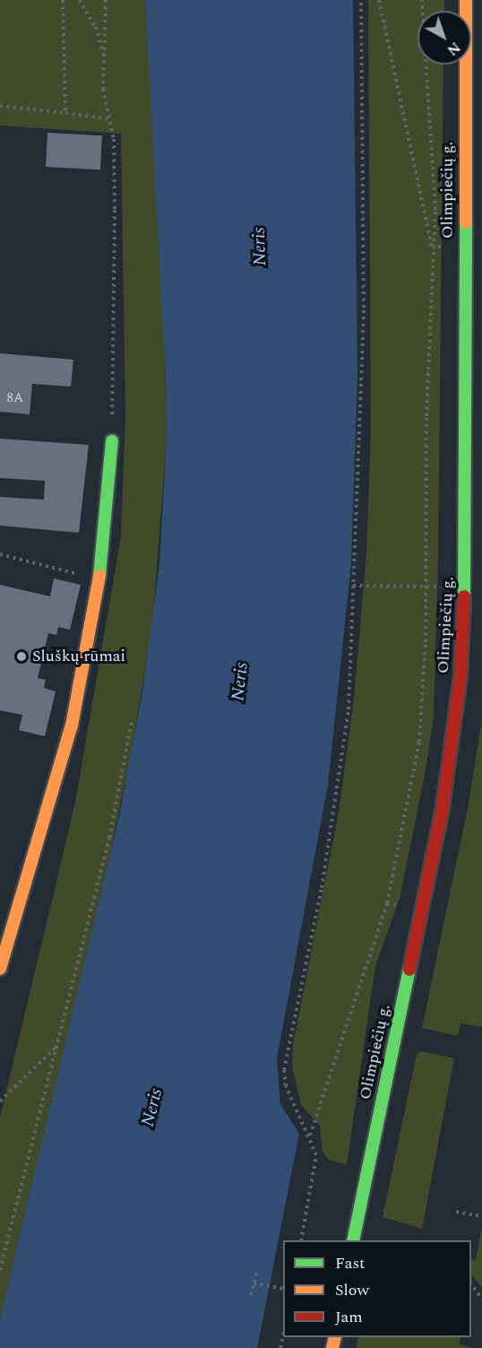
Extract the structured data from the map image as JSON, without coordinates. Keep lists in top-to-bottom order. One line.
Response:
{"streets":{"street":["Olimpiečių g."]},"water":["Neris"],"places":["Sluškų rūmai"],"house_numbers":["8A"],"legend":["Fast","Slow","Jam"],"north":"bottom right"}
